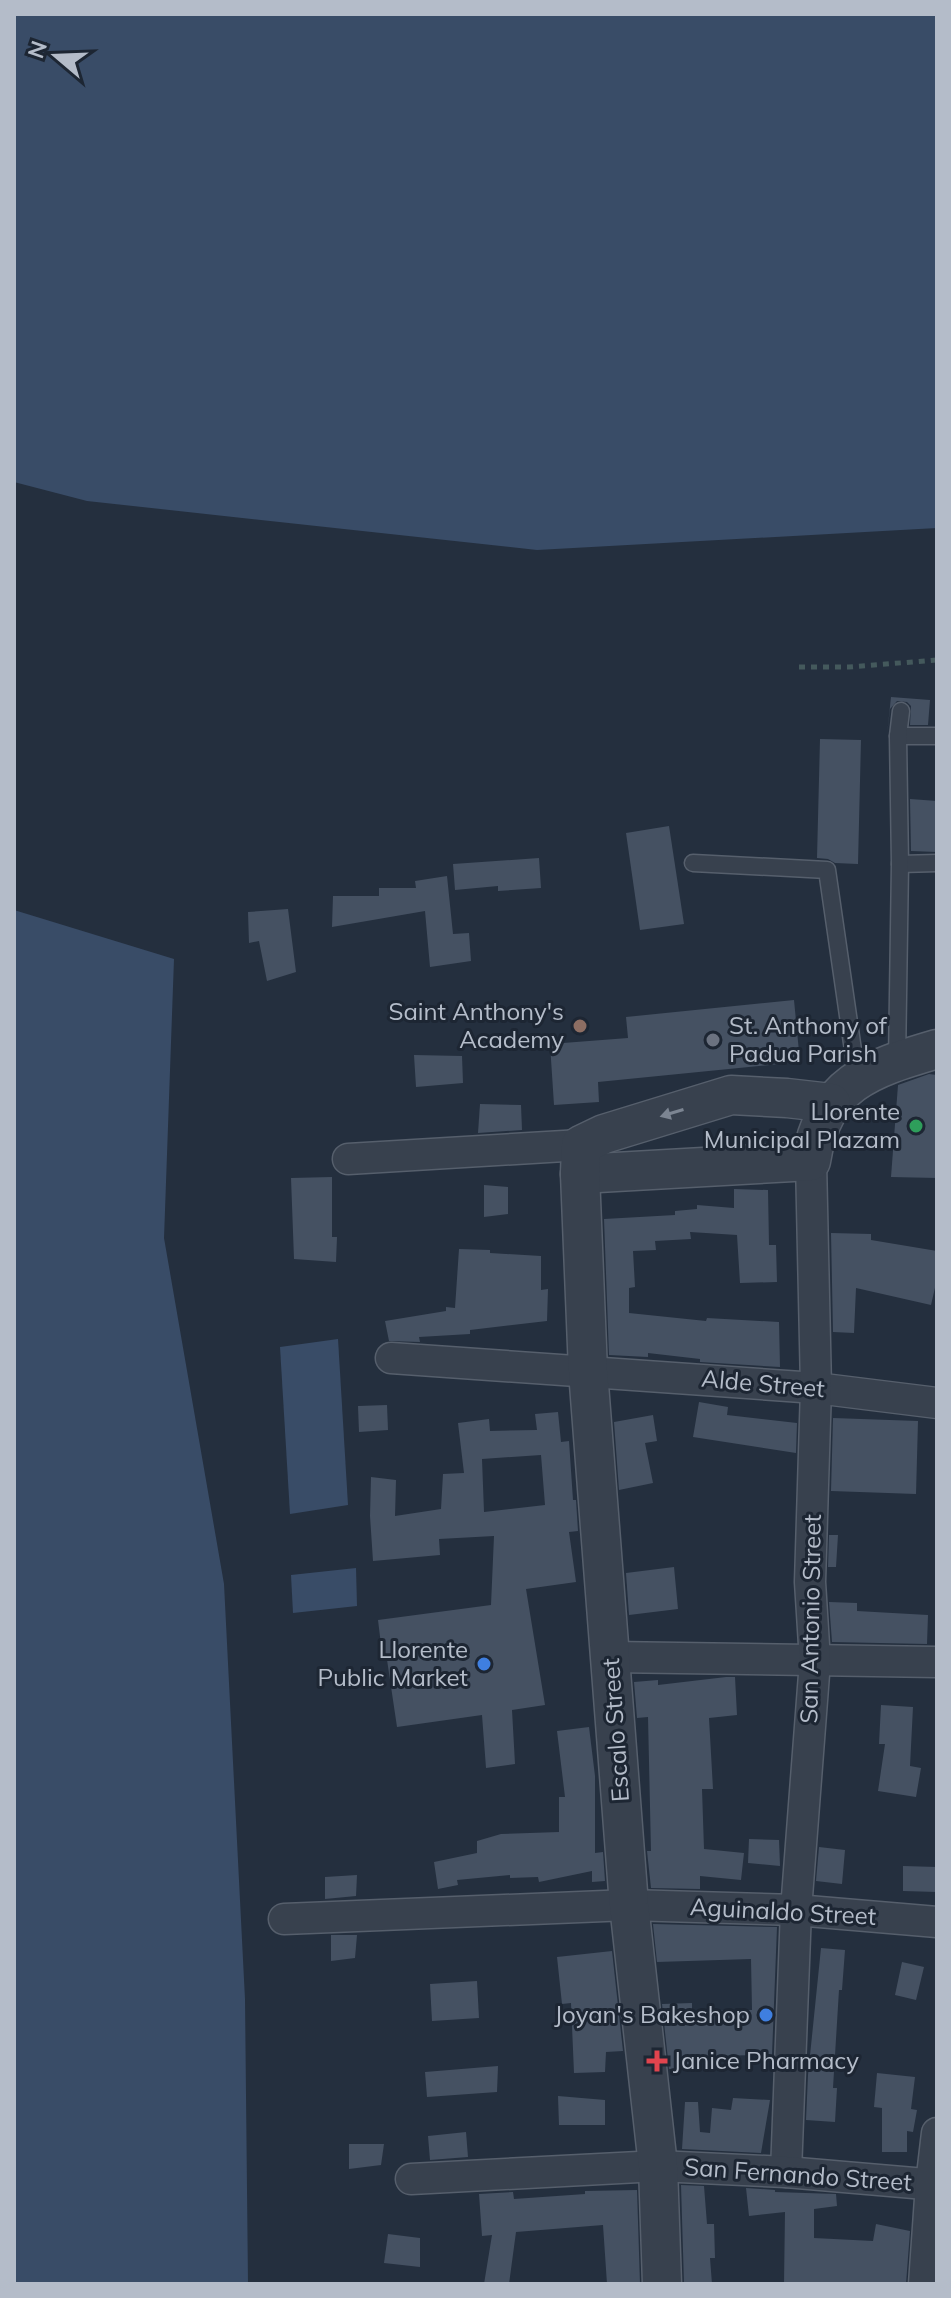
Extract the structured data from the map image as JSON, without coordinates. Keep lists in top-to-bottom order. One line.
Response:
{"streets":{"street":["Alde Street","San Antonio Street","Escalo Street","Aguinaldo Street","San Fernando Street"]},"crossings":[["Alde Street","San Antonio Street"],["Alde Street","Escalo Street"],["San Antonio Street","Aguinaldo Street"],["San Antonio Street","San Fernando Street"],["Escalo Street","Aguinaldo Street"],["Escalo Street","San Fernando Street"]],"places":{"other":["Saint Anthony's Academy","St. Anthony of Padua Parish","Llorente Municipal Plazam","Llorente Public Market","Joyan's Bakeshop"],"health":["Janice Pharmacy"]},"north":"left"}
